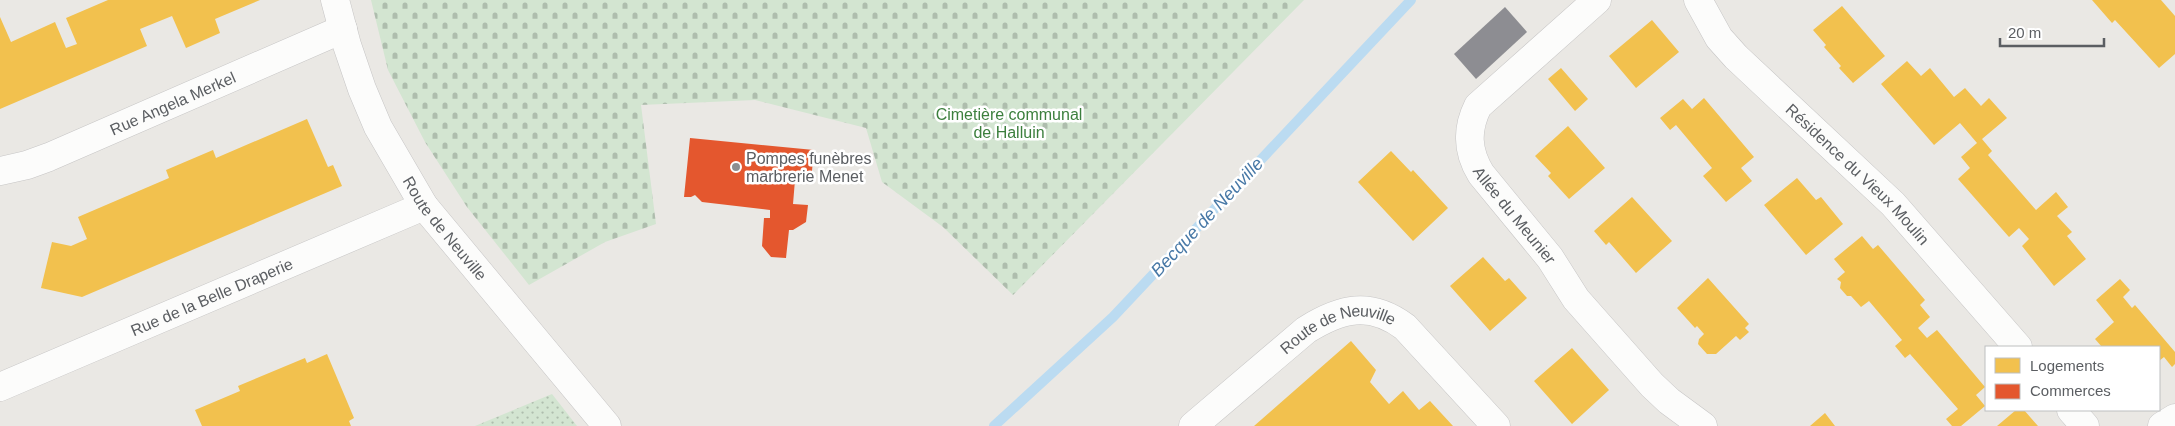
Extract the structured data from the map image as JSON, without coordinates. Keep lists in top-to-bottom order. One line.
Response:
{"streets":{"street":["Rue Angela Merkel","Résidence du Vieux Moulin","Allée du Meunier","Route de Neuville","Rue de la Belle Draperie"]},"crossings":[["Rue Angela Merkel","Route de Neuville"],["Route de Neuville","Rue de la Belle Draperie"]],"water":["Becque de Neuville"],"parks":["Cimetière communal de Halluin"],"places":["Pompes funèbres marbrerie Menet"],"legend":["Logements","Commerces"],"scale_bar":"20 m"}
